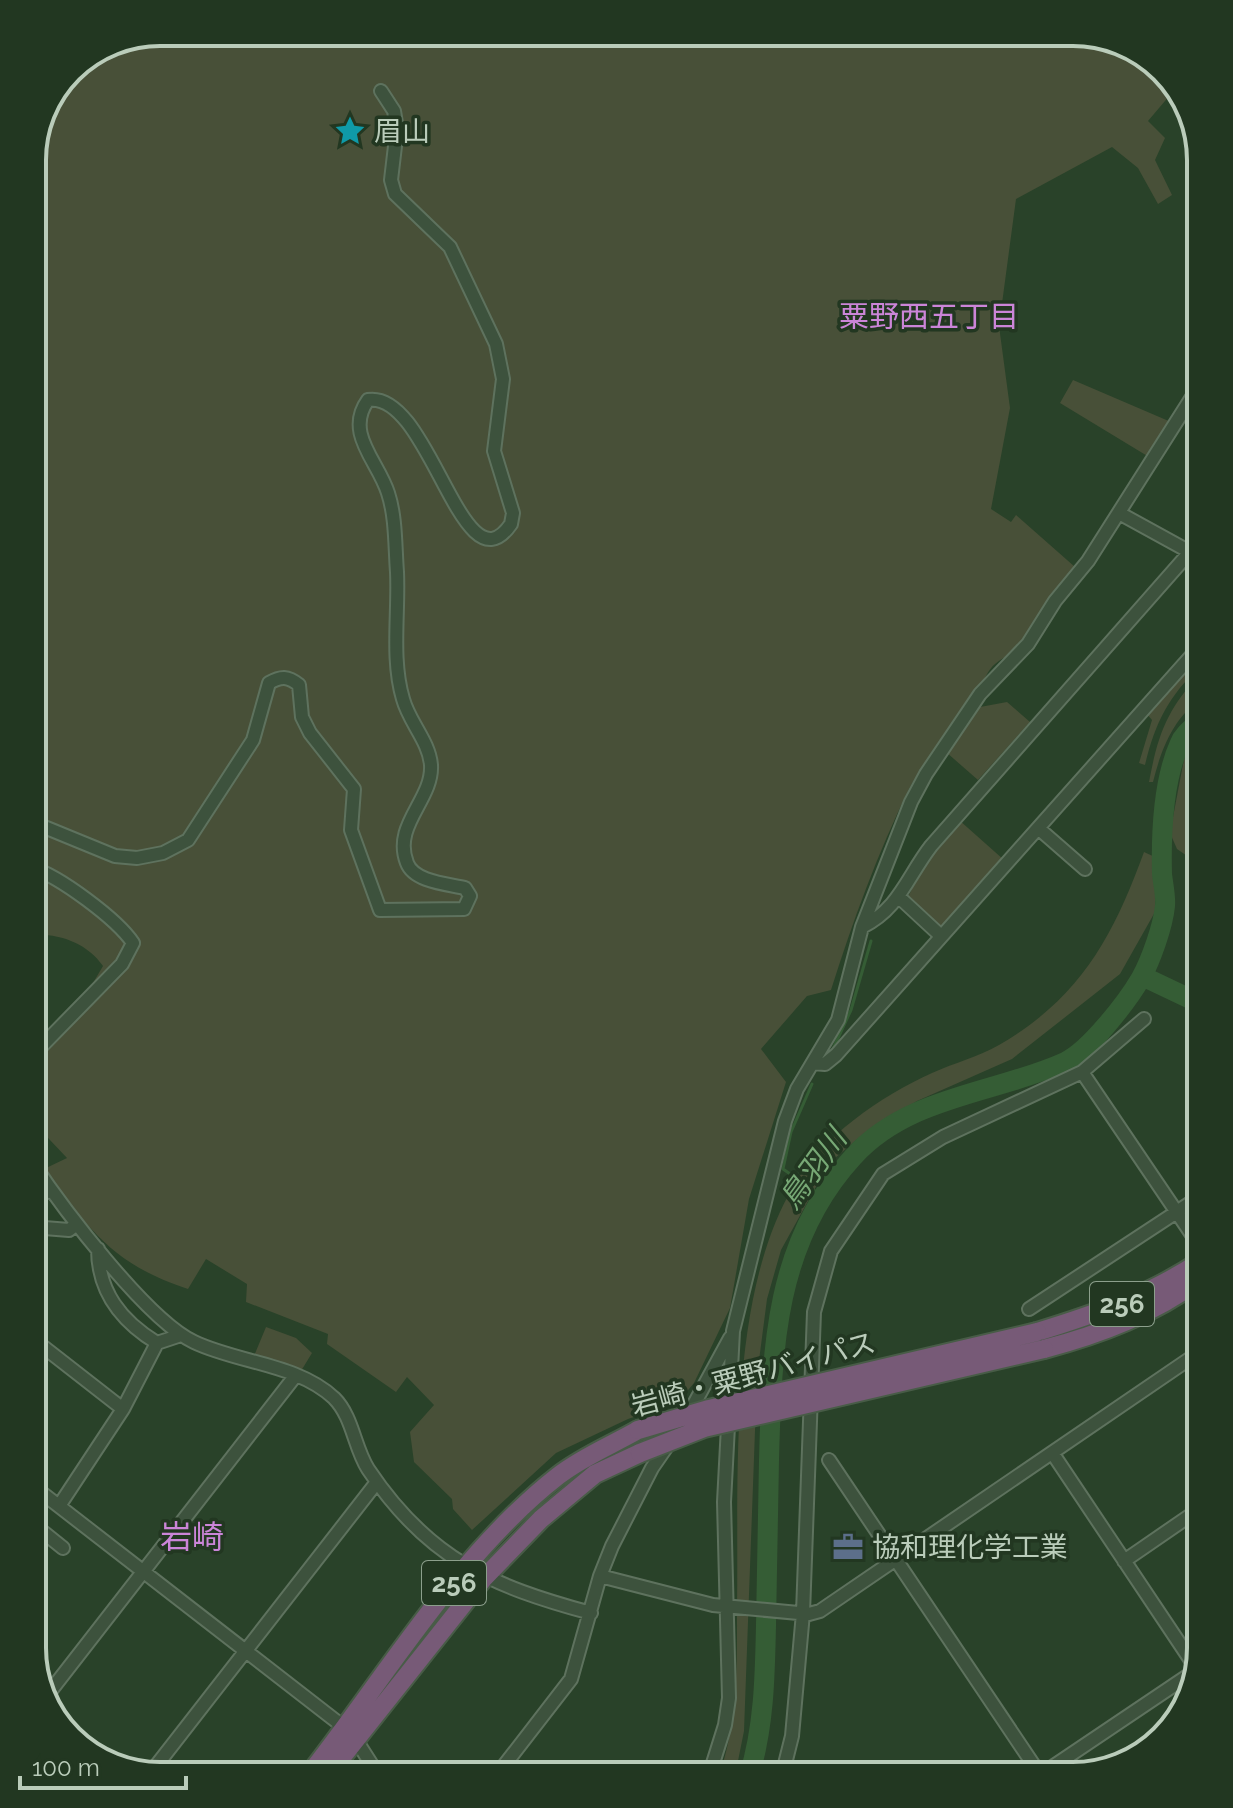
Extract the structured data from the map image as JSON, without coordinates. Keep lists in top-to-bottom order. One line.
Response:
{"streets":{"highway":["256","岩崎・粟野バイパス"]},"districts":["粟野西五丁目","岩崎"],"water":["鳥羽川"],"places":{"place":["眉山"],"office":["協和理化学工業"]},"scale_bar":"100 m"}
